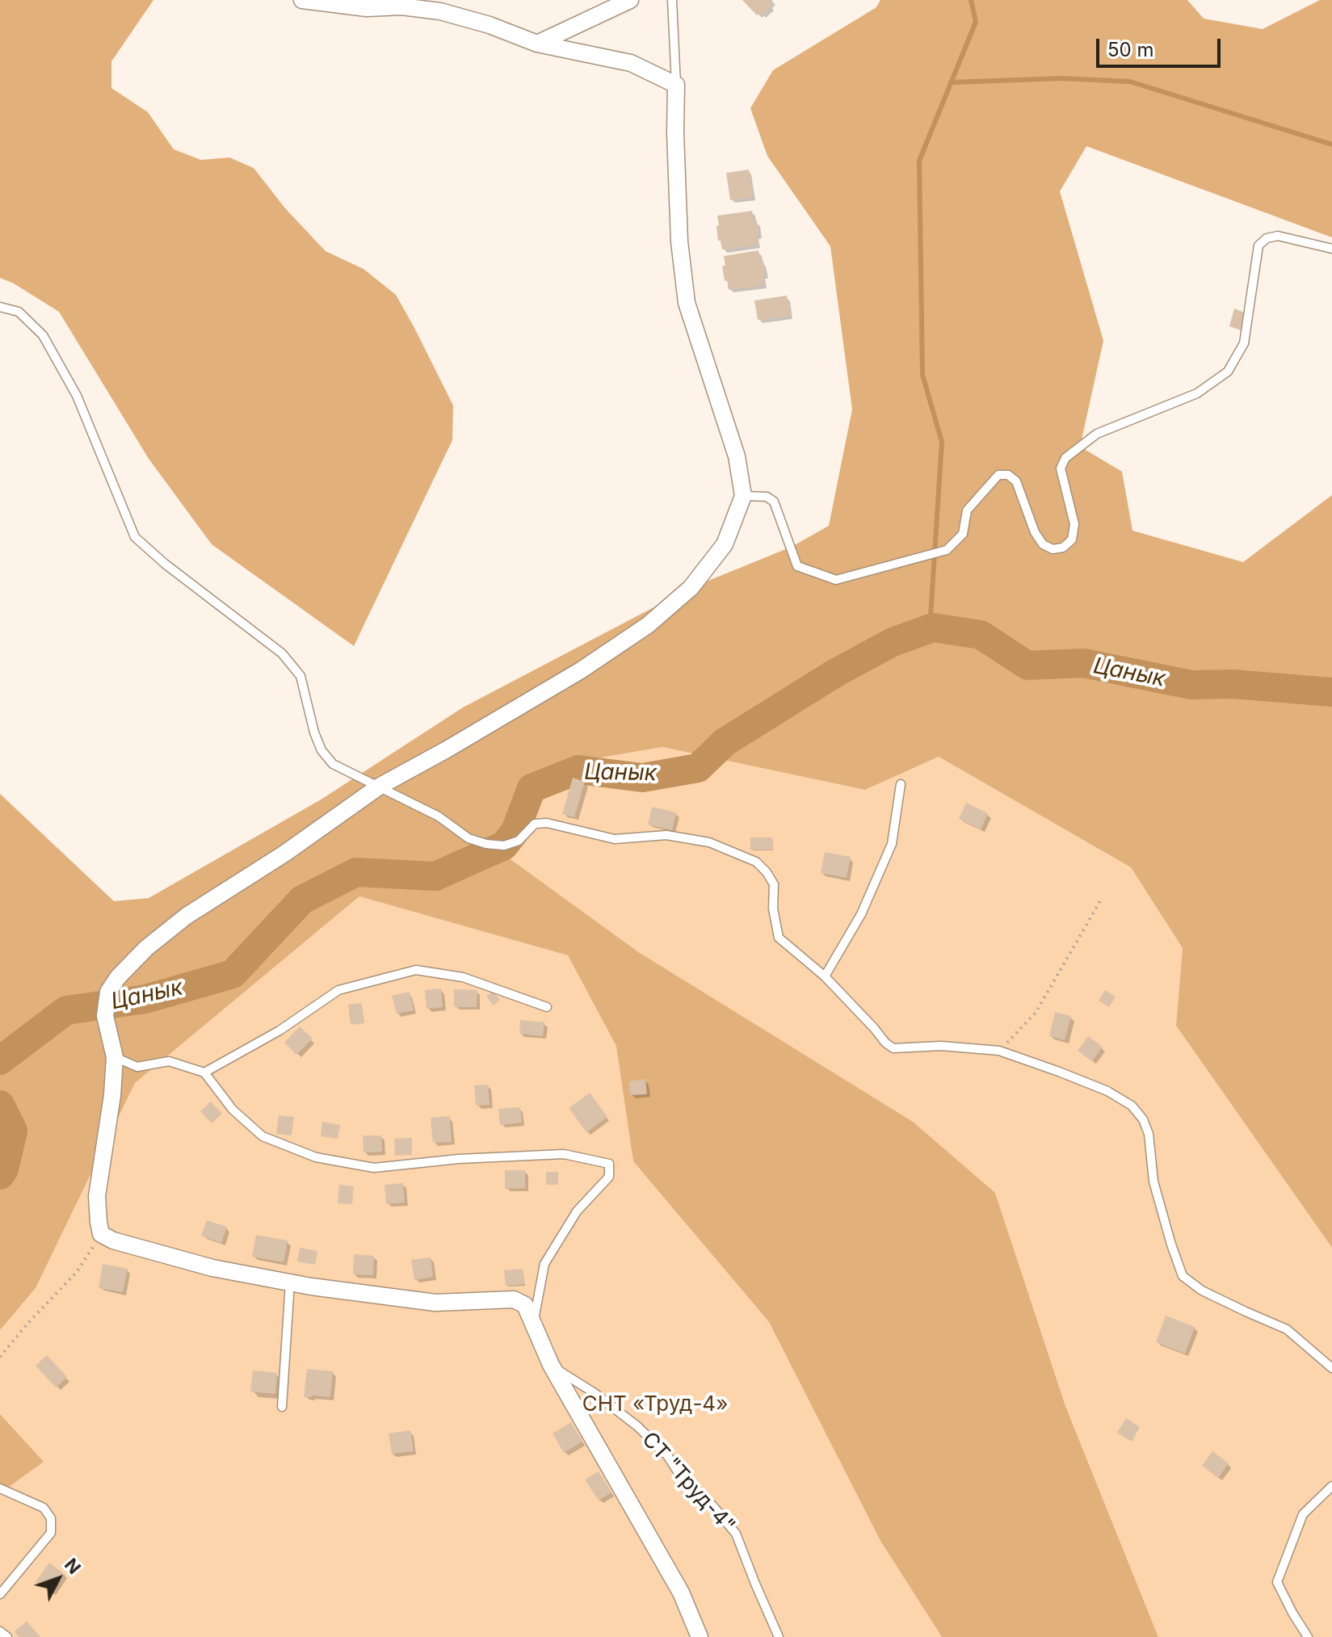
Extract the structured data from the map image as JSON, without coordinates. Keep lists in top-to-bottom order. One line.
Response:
{"streets":{"lane":["СТ \"Труд-4\""]},"water":["Цанык"],"parks":["СНТ «Труд-4»"],"scale_bar":"50 m","north":"top right"}
